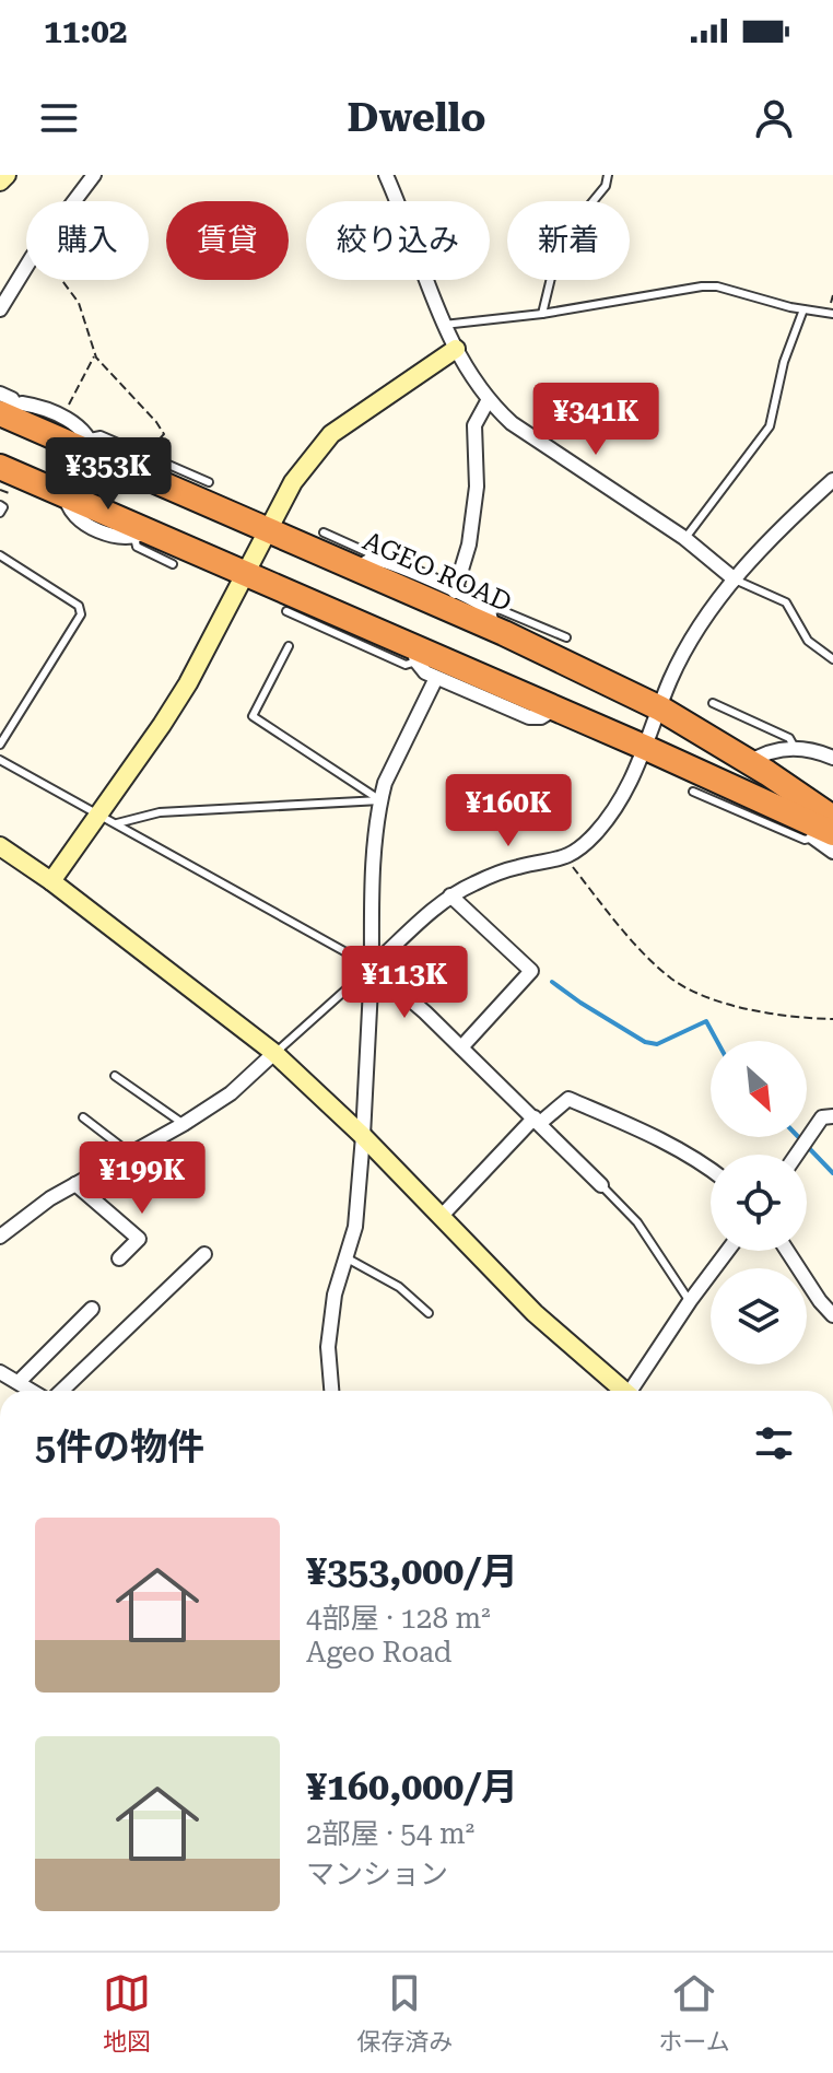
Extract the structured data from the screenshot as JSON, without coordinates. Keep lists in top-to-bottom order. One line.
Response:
{"streets":{"highway":["AGEO ROAD"]},"north":"bottom right","page":{"status":"11:02","header":"Dwello","chip":["購入","賃貸","絞り込み","新着"],"price":["¥341K","¥353K","¥160K","¥113K","¥199K"],"heading":"5件の物件","list":[{"name":"¥353,000/月","note":"4部屋 · 128 m² · Ageo Road"},{"name":"¥160,000/月","note":"2部屋 · 54 m² · マンション"}],"tabs":["地図","保存済み","ホーム"]}}
